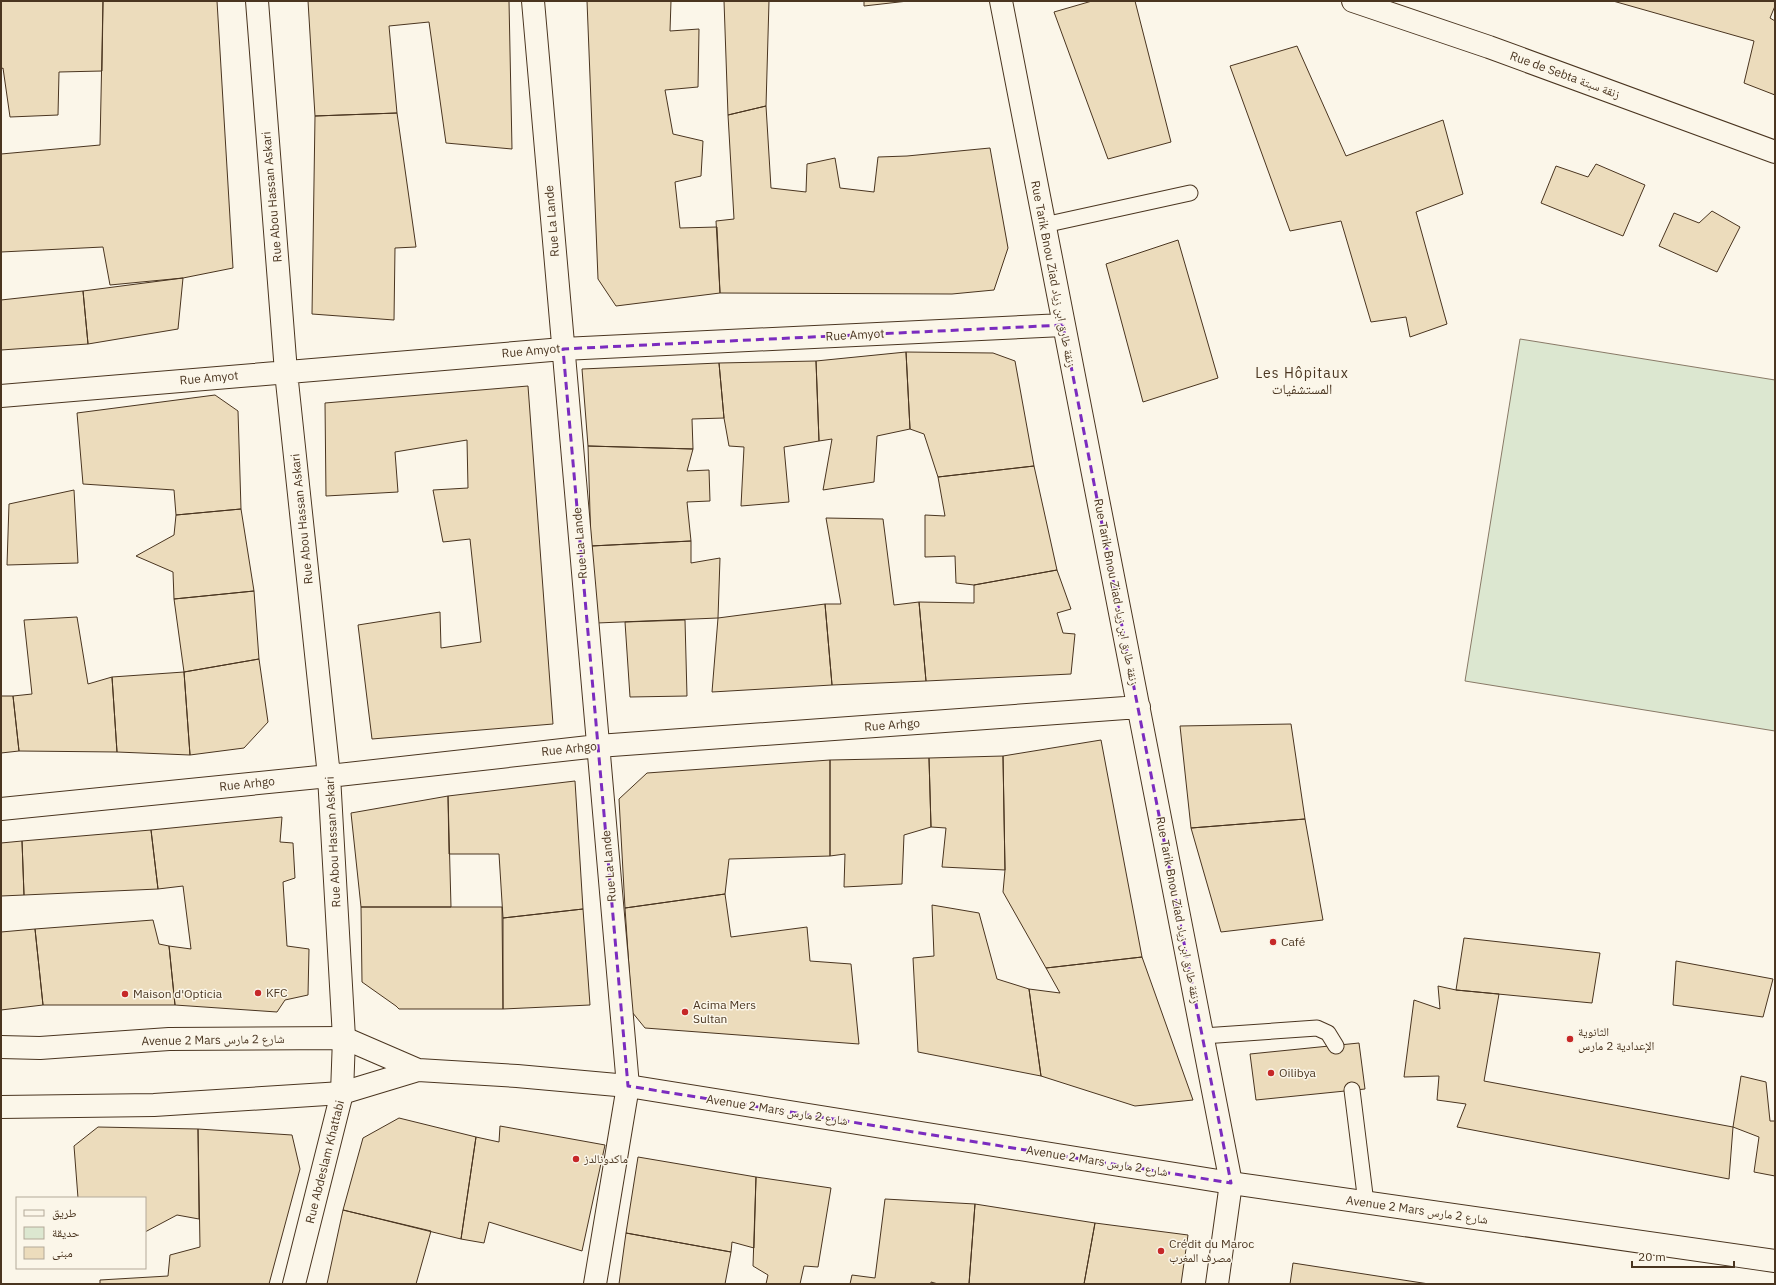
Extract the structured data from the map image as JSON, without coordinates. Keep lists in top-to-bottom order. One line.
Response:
{"streets":{"street":["Rue de Sebta زنقة سبتة","Rue Abou Hassan Askari","Rue La Lande","Rue Tarik Bnou Ziad زنقة طارق ابن زياد","Rue Amyot","Rue Arhgo","Avenue 2 Mars شارع 2 مارس","Rue Abdeslam Khattabi"]},"crossings":[["Rue Abou Hassan Askari","Rue Amyot"],["Rue Abou Hassan Askari","Rue Arhgo"],["Rue Abou Hassan Askari","Avenue 2 Mars شارع 2 مارس"],["Rue Abou Hassan Askari","Rue Abdeslam Khattabi"],["Rue La Lande","Rue Amyot"],["Rue La Lande","Rue Arhgo"],["Rue La Lande","Avenue 2 Mars شارع 2 مارس"],["Rue Tarik Bnou Ziad زنقة طارق ابن زياد","Rue Amyot"],["Rue Tarik Bnou Ziad زنقة طارق ابن زياد","Rue Arhgo"],["Rue Tarik Bnou Ziad زنقة طارق ابن زياد","Avenue 2 Mars شارع 2 مارس"],["Avenue 2 Mars شارع 2 مارس","Rue Abdeslam Khattabi"]],"districts":["Les Hôpitaux المستشفيات"],"places":["Café","KFC","Maison d'Opticia","Acima Mers Sultan","الثانوية الإعدادية 2 مارس","Oilibya","ماكدونالدز","Crédit du Maroc مصرف المغرب"],"legend":["طريق","حديقة","مبنى"],"scale_bar":"20 m"}
